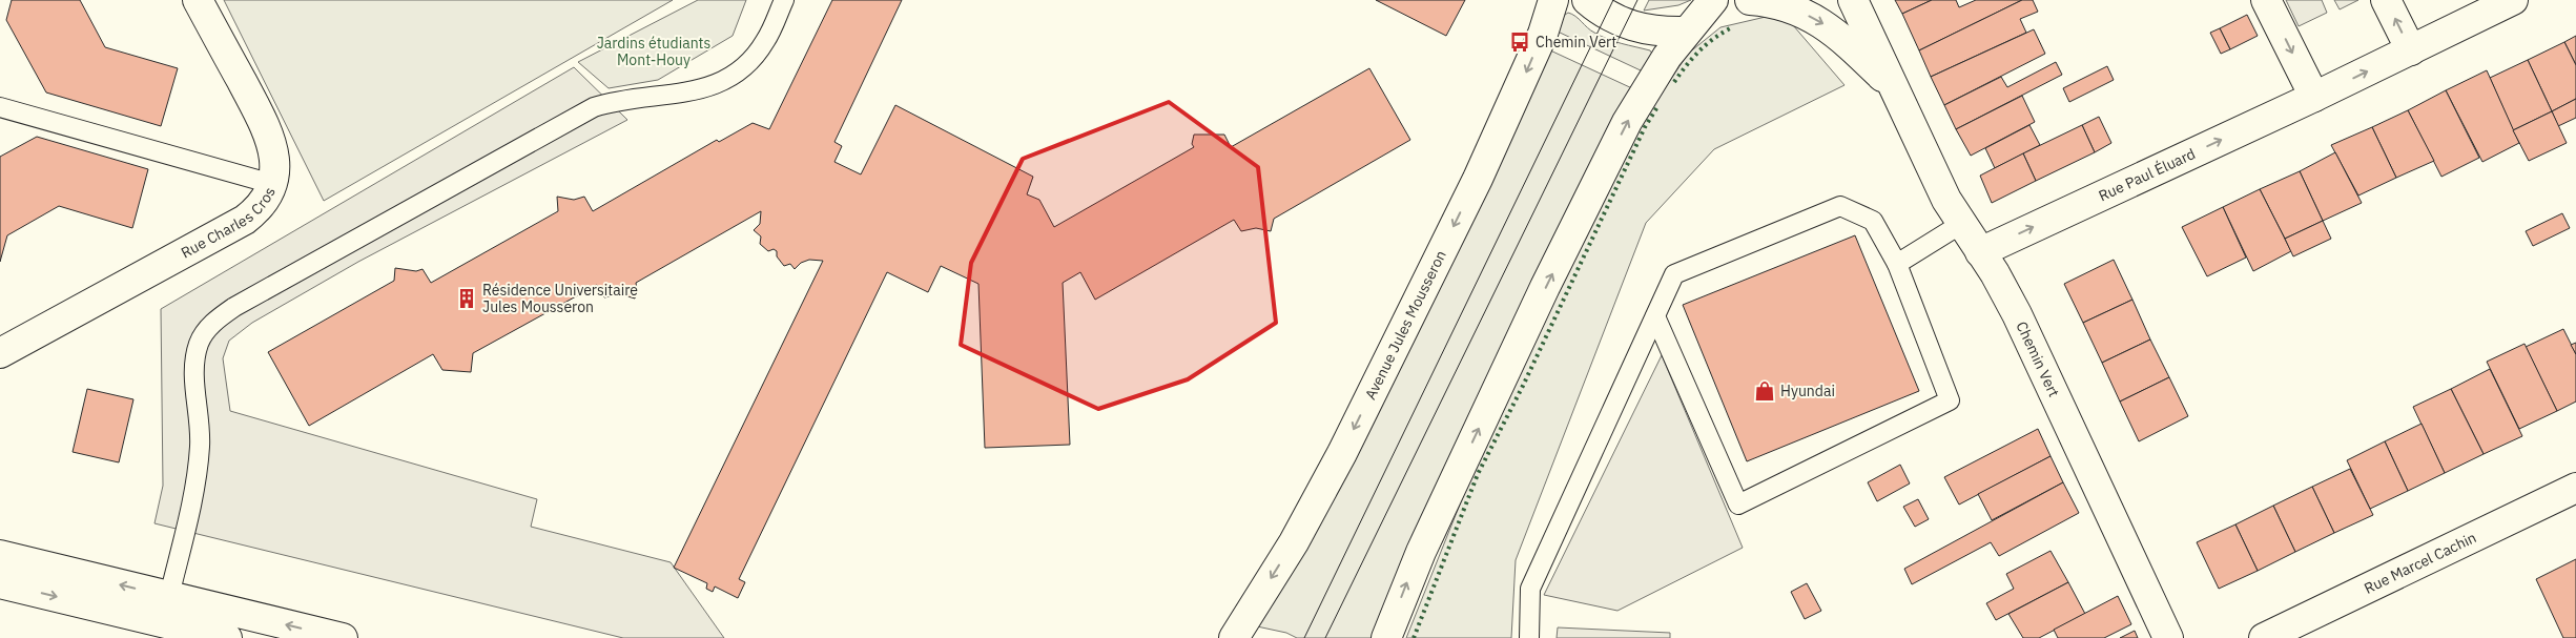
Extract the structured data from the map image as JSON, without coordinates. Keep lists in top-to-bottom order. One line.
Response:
{"streets":{"street":["Rue Paul Éluard","Rue Charles Cros","Avenue Jules Mousseron","Chemin Vert","Rue Marcel Cachin"]},"crossings":[["Rue Paul Éluard","Chemin Vert"]],"one_way":["Rue Paul Éluard"],"parks":["Jardins étudiants Mont-Houy"],"places":{"bus stop":["Chemin Vert"],"building":["Résidence Universitaire Jules Mousseron"],"shop":["Hyundai"]}}
